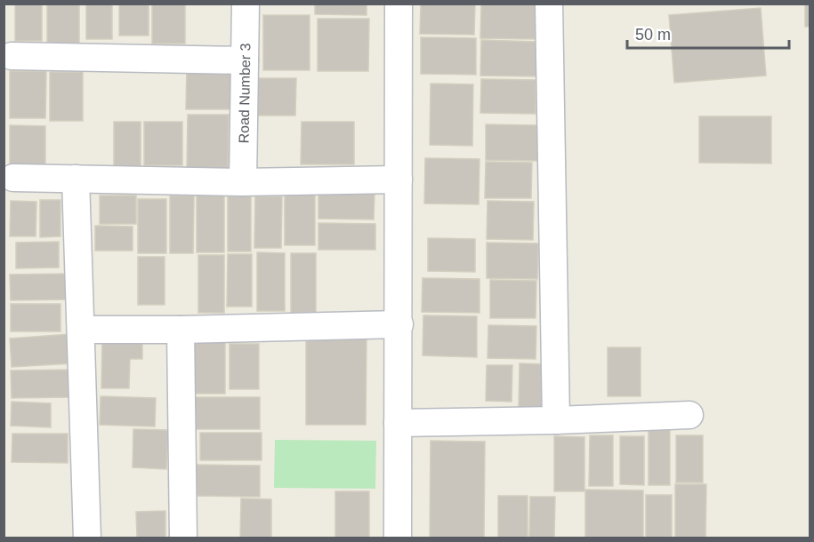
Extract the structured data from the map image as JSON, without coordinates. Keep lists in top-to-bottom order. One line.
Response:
{"streets":{"street":["Road Number 3"]},"scale_bar":"50 m"}
